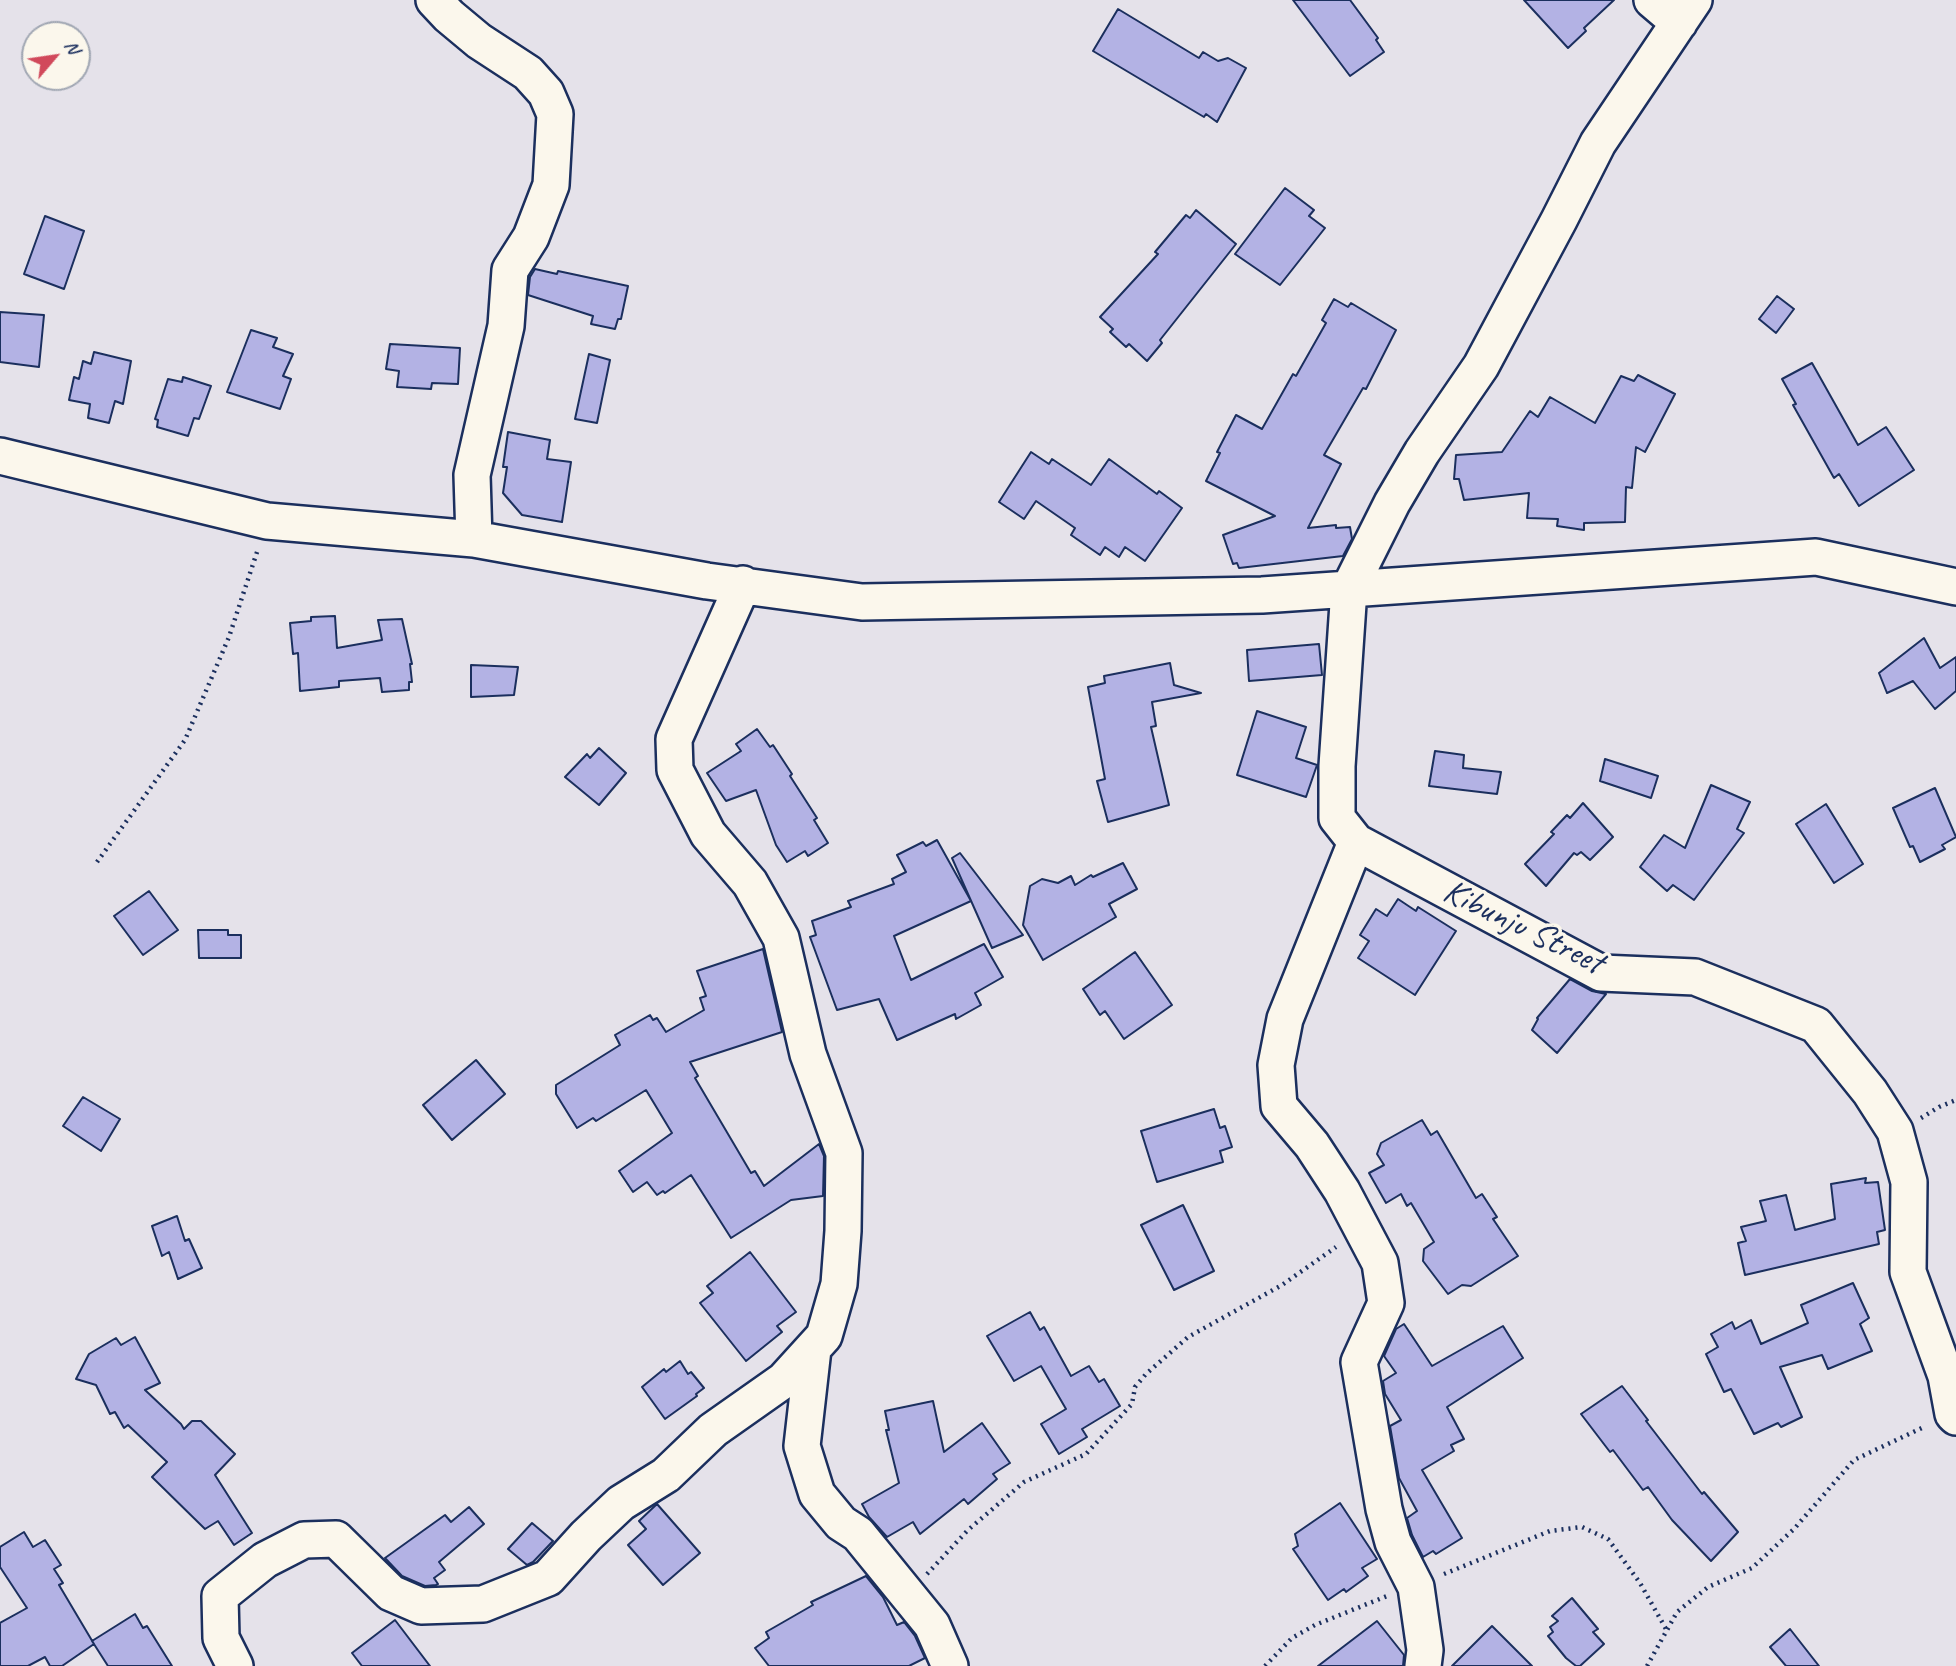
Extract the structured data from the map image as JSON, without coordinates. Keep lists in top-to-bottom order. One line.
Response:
{"streets":{"street":["Kibunju Street"]},"north":"top right"}
